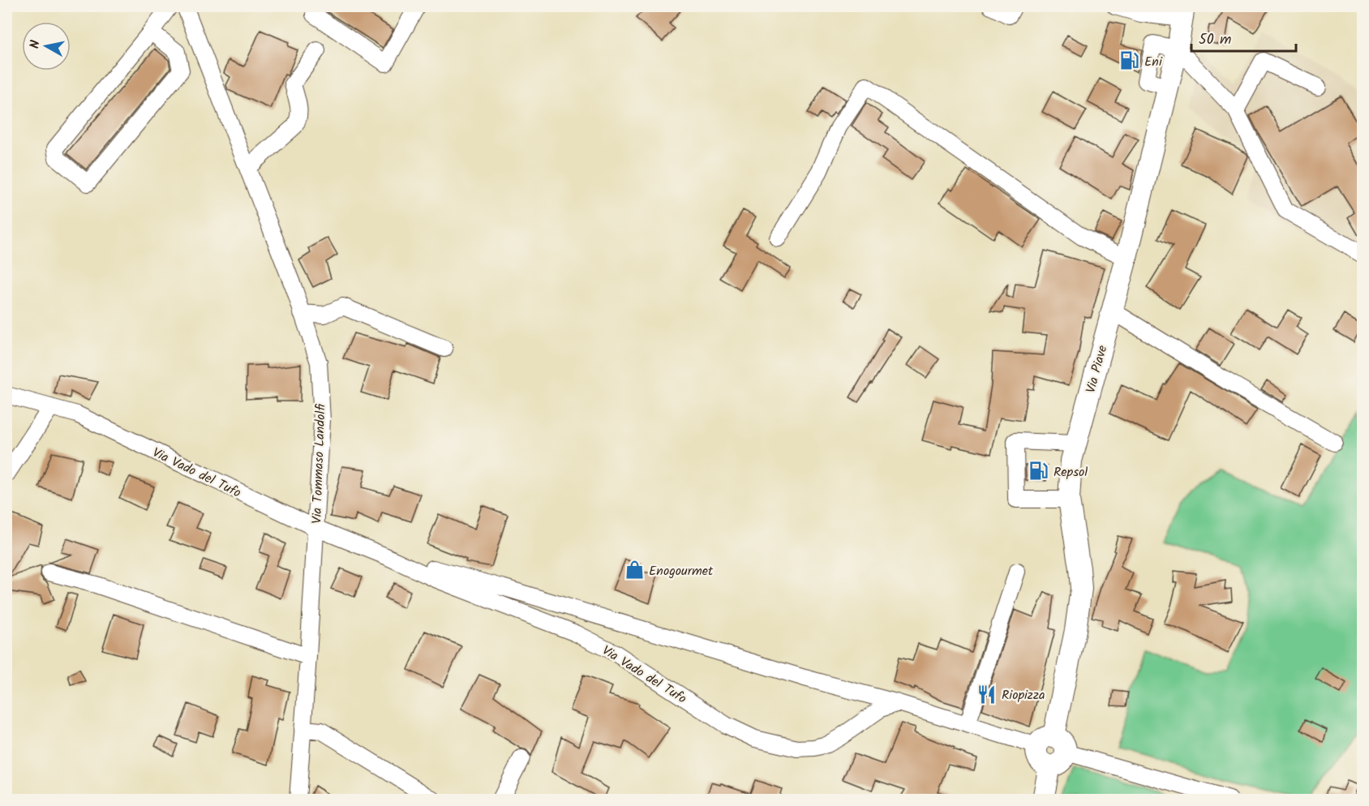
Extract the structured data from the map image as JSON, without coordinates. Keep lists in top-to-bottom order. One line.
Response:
{"streets":{"main road":["Via Piave"],"street":["Via Tommaso Landolfi","Via Vado del Tufo"]},"crossings":[["Via Piave","Via Vado del Tufo"],["Via Tommaso Landolfi","Via Vado del Tufo"]],"places":{"fuel station":["Eni","Repsol"],"shop":["Enogourmet"],"restaurant":["Riopizza"]},"scale_bar":"50 m","north":"left"}
